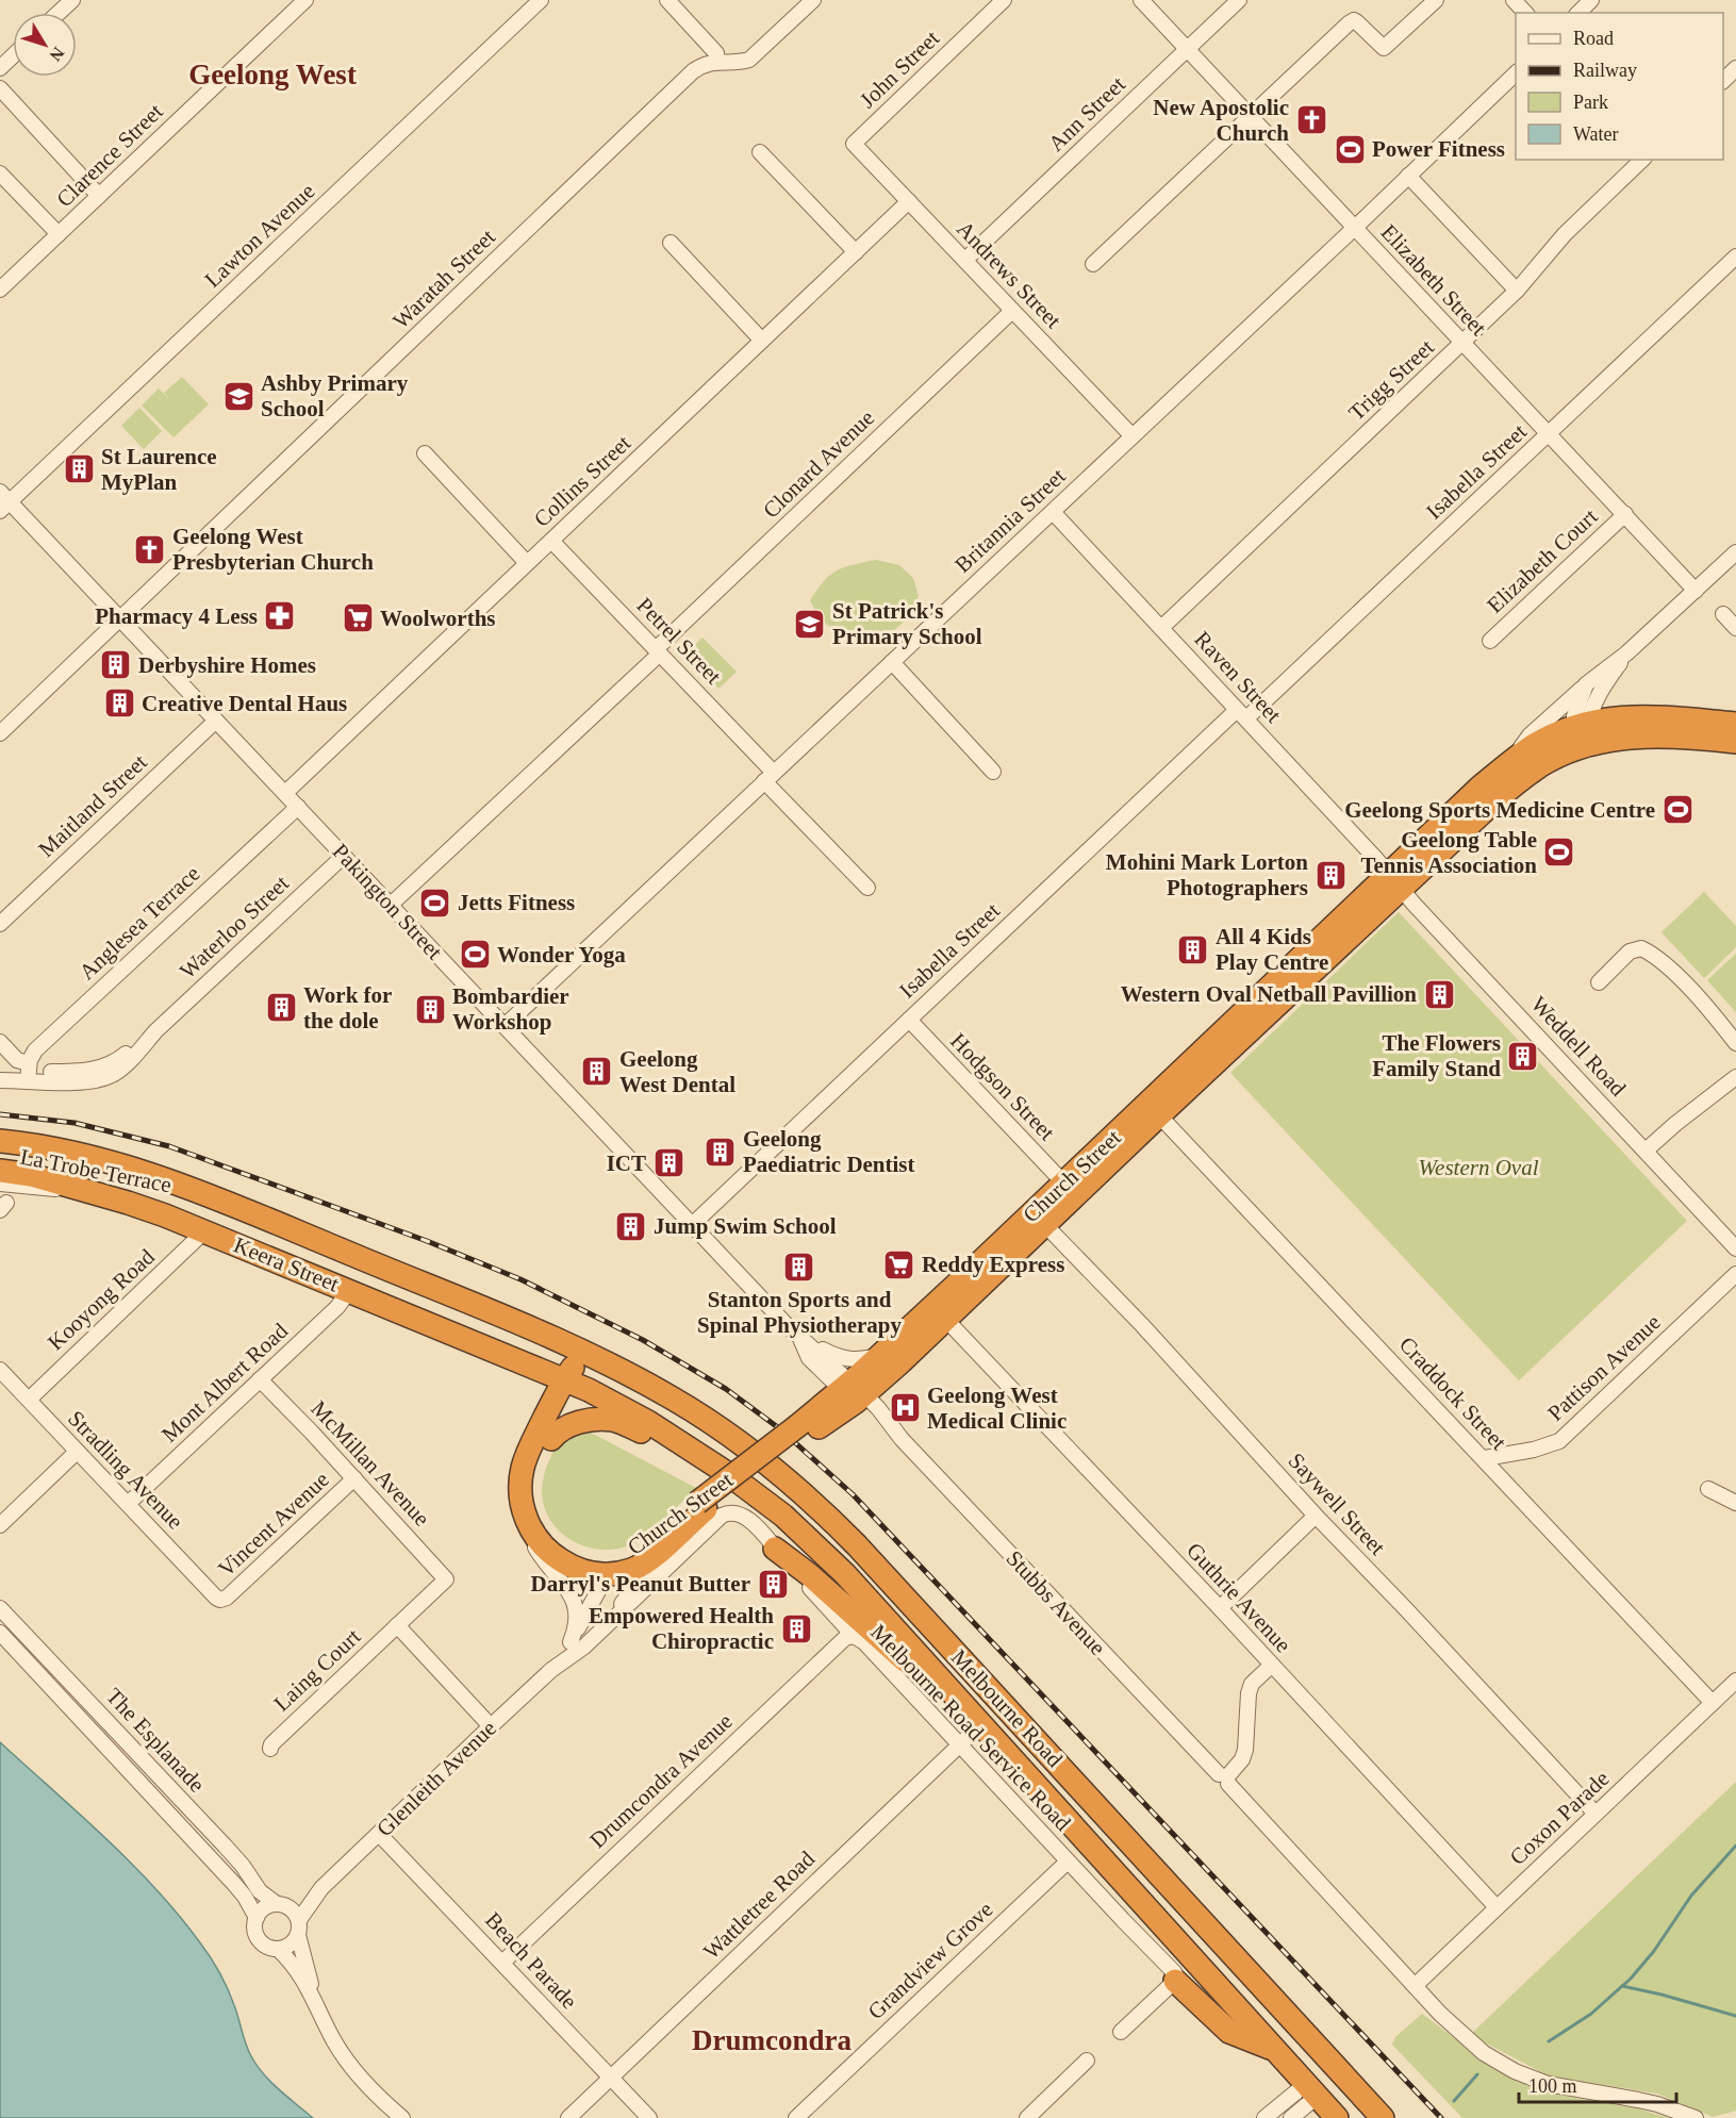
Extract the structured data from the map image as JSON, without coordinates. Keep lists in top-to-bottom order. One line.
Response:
{"streets":{"highway":["La Trobe Terrace","Church Street","Keera Street","Melbourne Road","Glenleith Avenue"],"street":["John Street","Ann Street","Clarence Street","Lawton Avenue","Andrews Street","Waratah Street","Elizabeth Street","Trigg Street","Clonard Avenue","Isabella Street","Collins Street","Britannia Street","Elizabeth Court","Petrel Street","Raven Street","Maitland Street","Pakington Street","Anglesea Terrace","Waterloo Street","Weddell Road","Hodgson Street","Kooyong Road","Pattison Avenue","Mont Albert Road","Craddock Street","McMillan Avenue","Stradling Avenue","Saywell Street","Vincent Avenue","Guthrie Avenue","Stubbs Avenue","Laing Court","Melbourne Road Service Road","The Esplanade","Drumcondra Avenue","Coxon Parade","Wattletree Road","Beach Parade","Grandview Grove"]},"crossings":[["John Street","Andrews Street"],["Ann Street","Andrews Street"],["Ann Street","Elizabeth Street"],["Lawton Avenue","Pakington Street"],["Andrews Street","Clonard Avenue"],["Andrews Street","Collins Street"],["Andrews Street","Britannia Street"],["Waratah Street","Pakington Street"],["Elizabeth Street","Trigg Street"],["Elizabeth Street","Isabella Street"],["Elizabeth Street","Britannia Street"],["Elizabeth Street","Elizabeth Court"],["Trigg Street","Raven Street"],["Clonard Avenue","Petrel Street"],["Clonard Avenue","Pakington Street"],["Isabella Street","Raven Street"],["Isabella Street","Pakington Street"],["Isabella Street","Hodgson Street"],["Collins Street","Petrel Street"],["Collins Street","Pakington Street"],["Britannia Street","Petrel Street"],["Britannia Street","Raven Street"],["Britannia Street","Pakington Street"],["Raven Street","Weddell Road"],["Raven Street","Church Street"],["Maitland Street","Pakington Street"],["Pakington Street","Anglesea Terrace"],["Pakington Street","Waterloo Street"],["Pakington Street","Church Street"],["Pakington Street","Stubbs Avenue"],["Anglesea Terrace","Waterloo Street"],["Weddell Road","Church Street"],["Hodgson Street","Church Street"],["La Trobe Terrace","Keera Street"],["Church Street","Keera Street"],["Church Street","Craddock Street"],["Church Street","Saywell Street"],["Church Street","Guthrie Avenue"],["Church Street","Stubbs Avenue"],["Church Street","Melbourne Road"],["Church Street","Melbourne Road Service Road"],["Church Street","Glenleith Avenue"],["Keera Street","Kooyong Road"],["Keera Street","Mont Albert Road"],["Keera Street","Melbourne Road"],["Kooyong Road","Stradling Avenue"],["Pattison Avenue","Craddock Street"],["Mont Albert Road","McMillan Avenue"],["Mont Albert Road","Stradling Avenue"],["Craddock Street","Coxon Parade"],["McMillan Avenue","Vincent Avenue"],["McMillan Avenue","Laing Court"],["Stradling Avenue","Vincent Avenue"],["Saywell Street","Coxon Parade"],["Guthrie Avenue","Coxon Parade"],["Stubbs Avenue","Coxon Parade"],["Melbourne Road","Wattletree Road"],["Melbourne Road Service Road","Glenleith Avenue"],["Melbourne Road Service Road","Drumcondra Avenue"],["Melbourne Road Service Road","Wattletree Road"],["Melbourne Road Service Road","Grandview Grove"],["The Esplanade","Glenleith Avenue"],["Glenleith Avenue","Beach Parade"],["Drumcondra Avenue","Beach Parade"],["Wattletree Road","Beach Parade"]],"districts":["Geelong West","Drumcondra"],"parks":["Western Oval"],"places":{"church":["New Apostolic Church","Geelong West Presbyterian Church"],"sports":["Power Fitness","Geelong Sports Medicine Centre","Geelong Table Tennis Association","Jetts Fitness","Wonder Yoga"],"school or university":["Ashby Primary School","St Patrick's Primary School"],"building":["St Laurence MyPlan","Derbyshire Homes","Creative Dental Haus","Mohini Mark Lorton Photographers","All 4 Kids Play Centre","Western Oval Netball Pavillion","Work for the dole","Bombardier Workshop","The Flowers Family Stand","Geelong West Dental","Geelong Paediatric Dentist","ICT","Jump Swim School","Stanton Sports and Spinal Physiotherapy","Darryl's Peanut Butter","Empowered Health Chiropractic"],"pharmacy":["Pharmacy 4 Less"],"supermarket":["Woolworths","Reddy Express"],"hospital":["Geelong West Medical Clinic"]},"legend":["Road","Railway","Park","Water"],"scale_bar":"100 m","north":"bottom right"}
